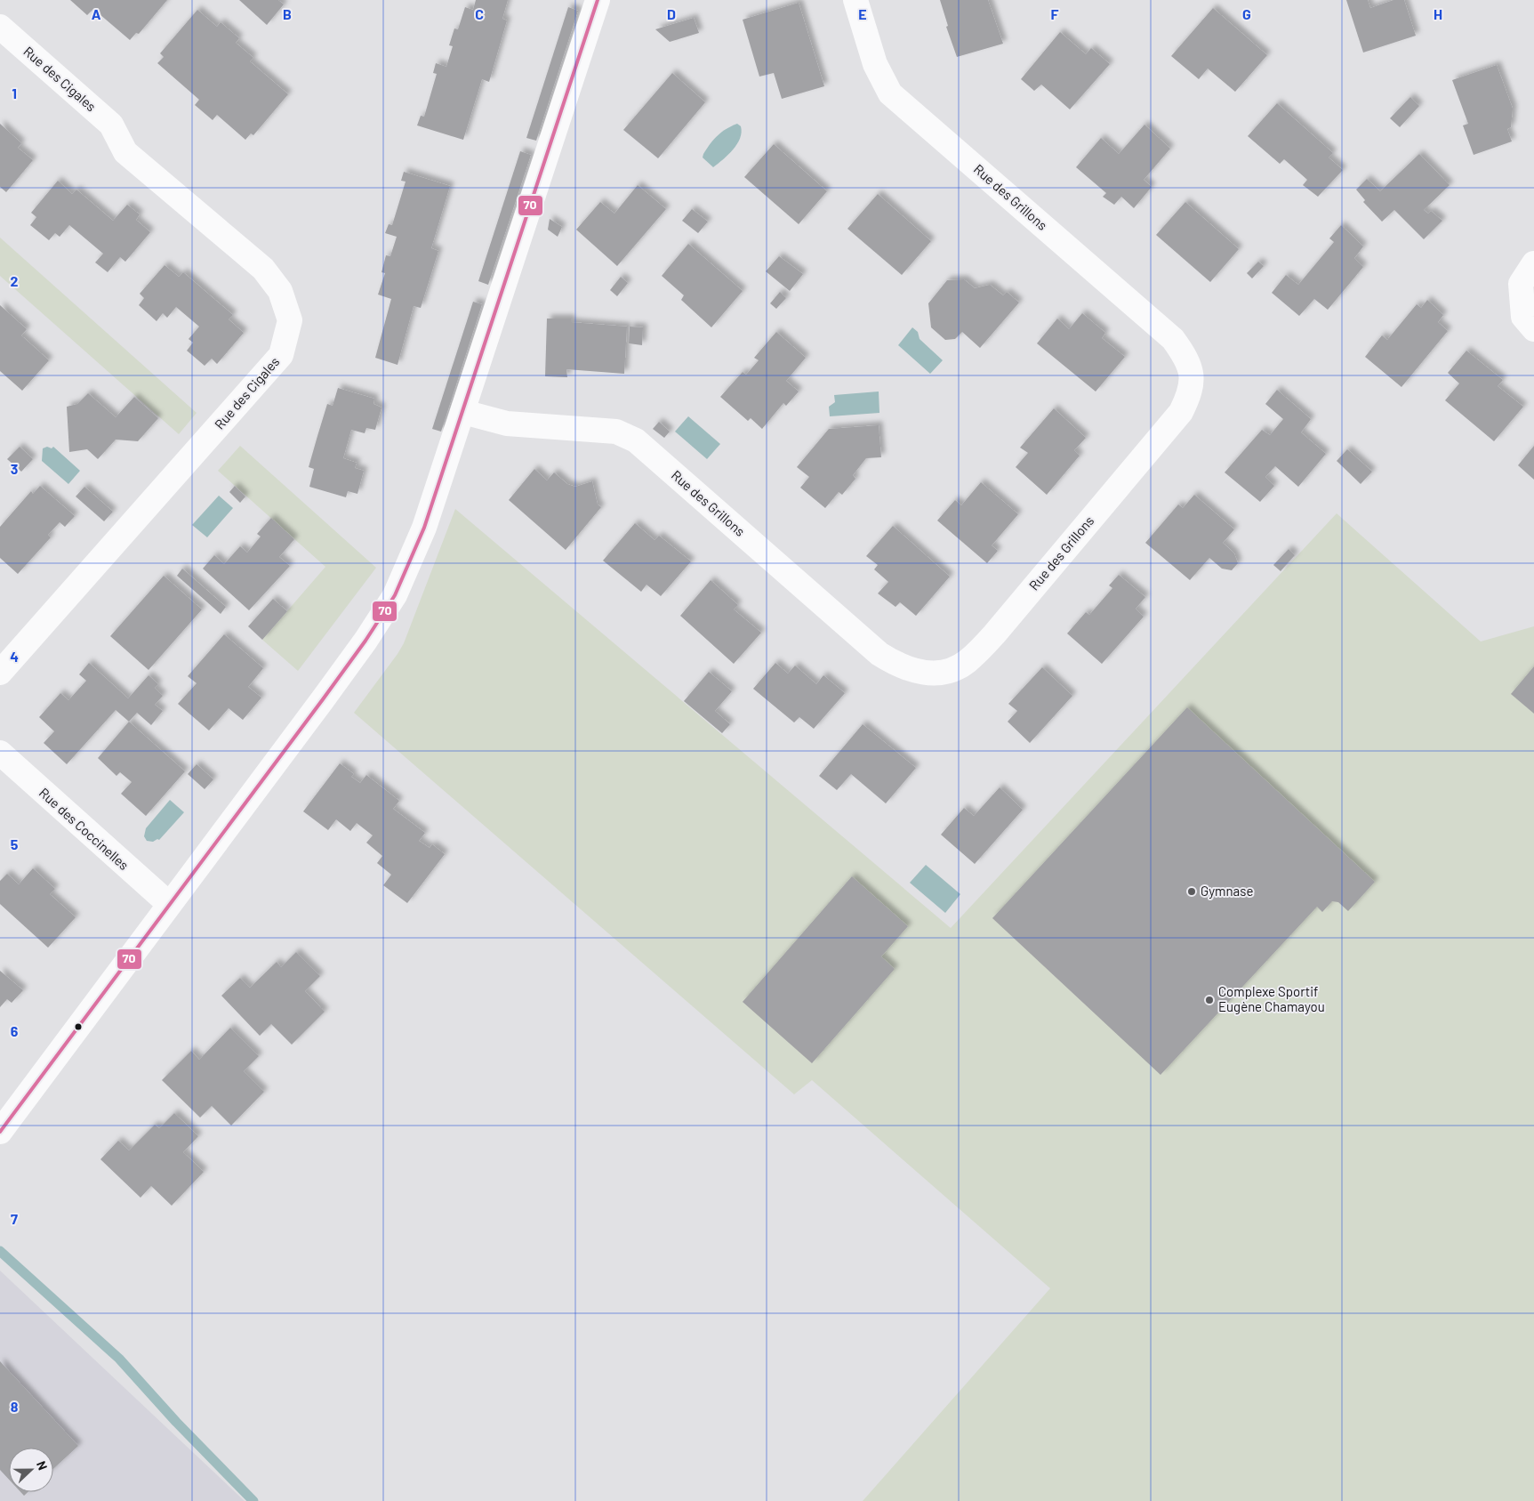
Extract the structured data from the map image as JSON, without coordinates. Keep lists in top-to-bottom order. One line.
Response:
{"streets":{"street":["Rue des Cigales","Rue des Grillons","Rue des Coccinelles"]},"places":["Gymnase","Complexe Sportif Eugène Chamayou"],"lines":["transit line 70"],"north":"right","grid":{"columns":["A","B","C","D","E","F","G","H"],"rows":["1","2","3","4","5","6","7","8"]}}
